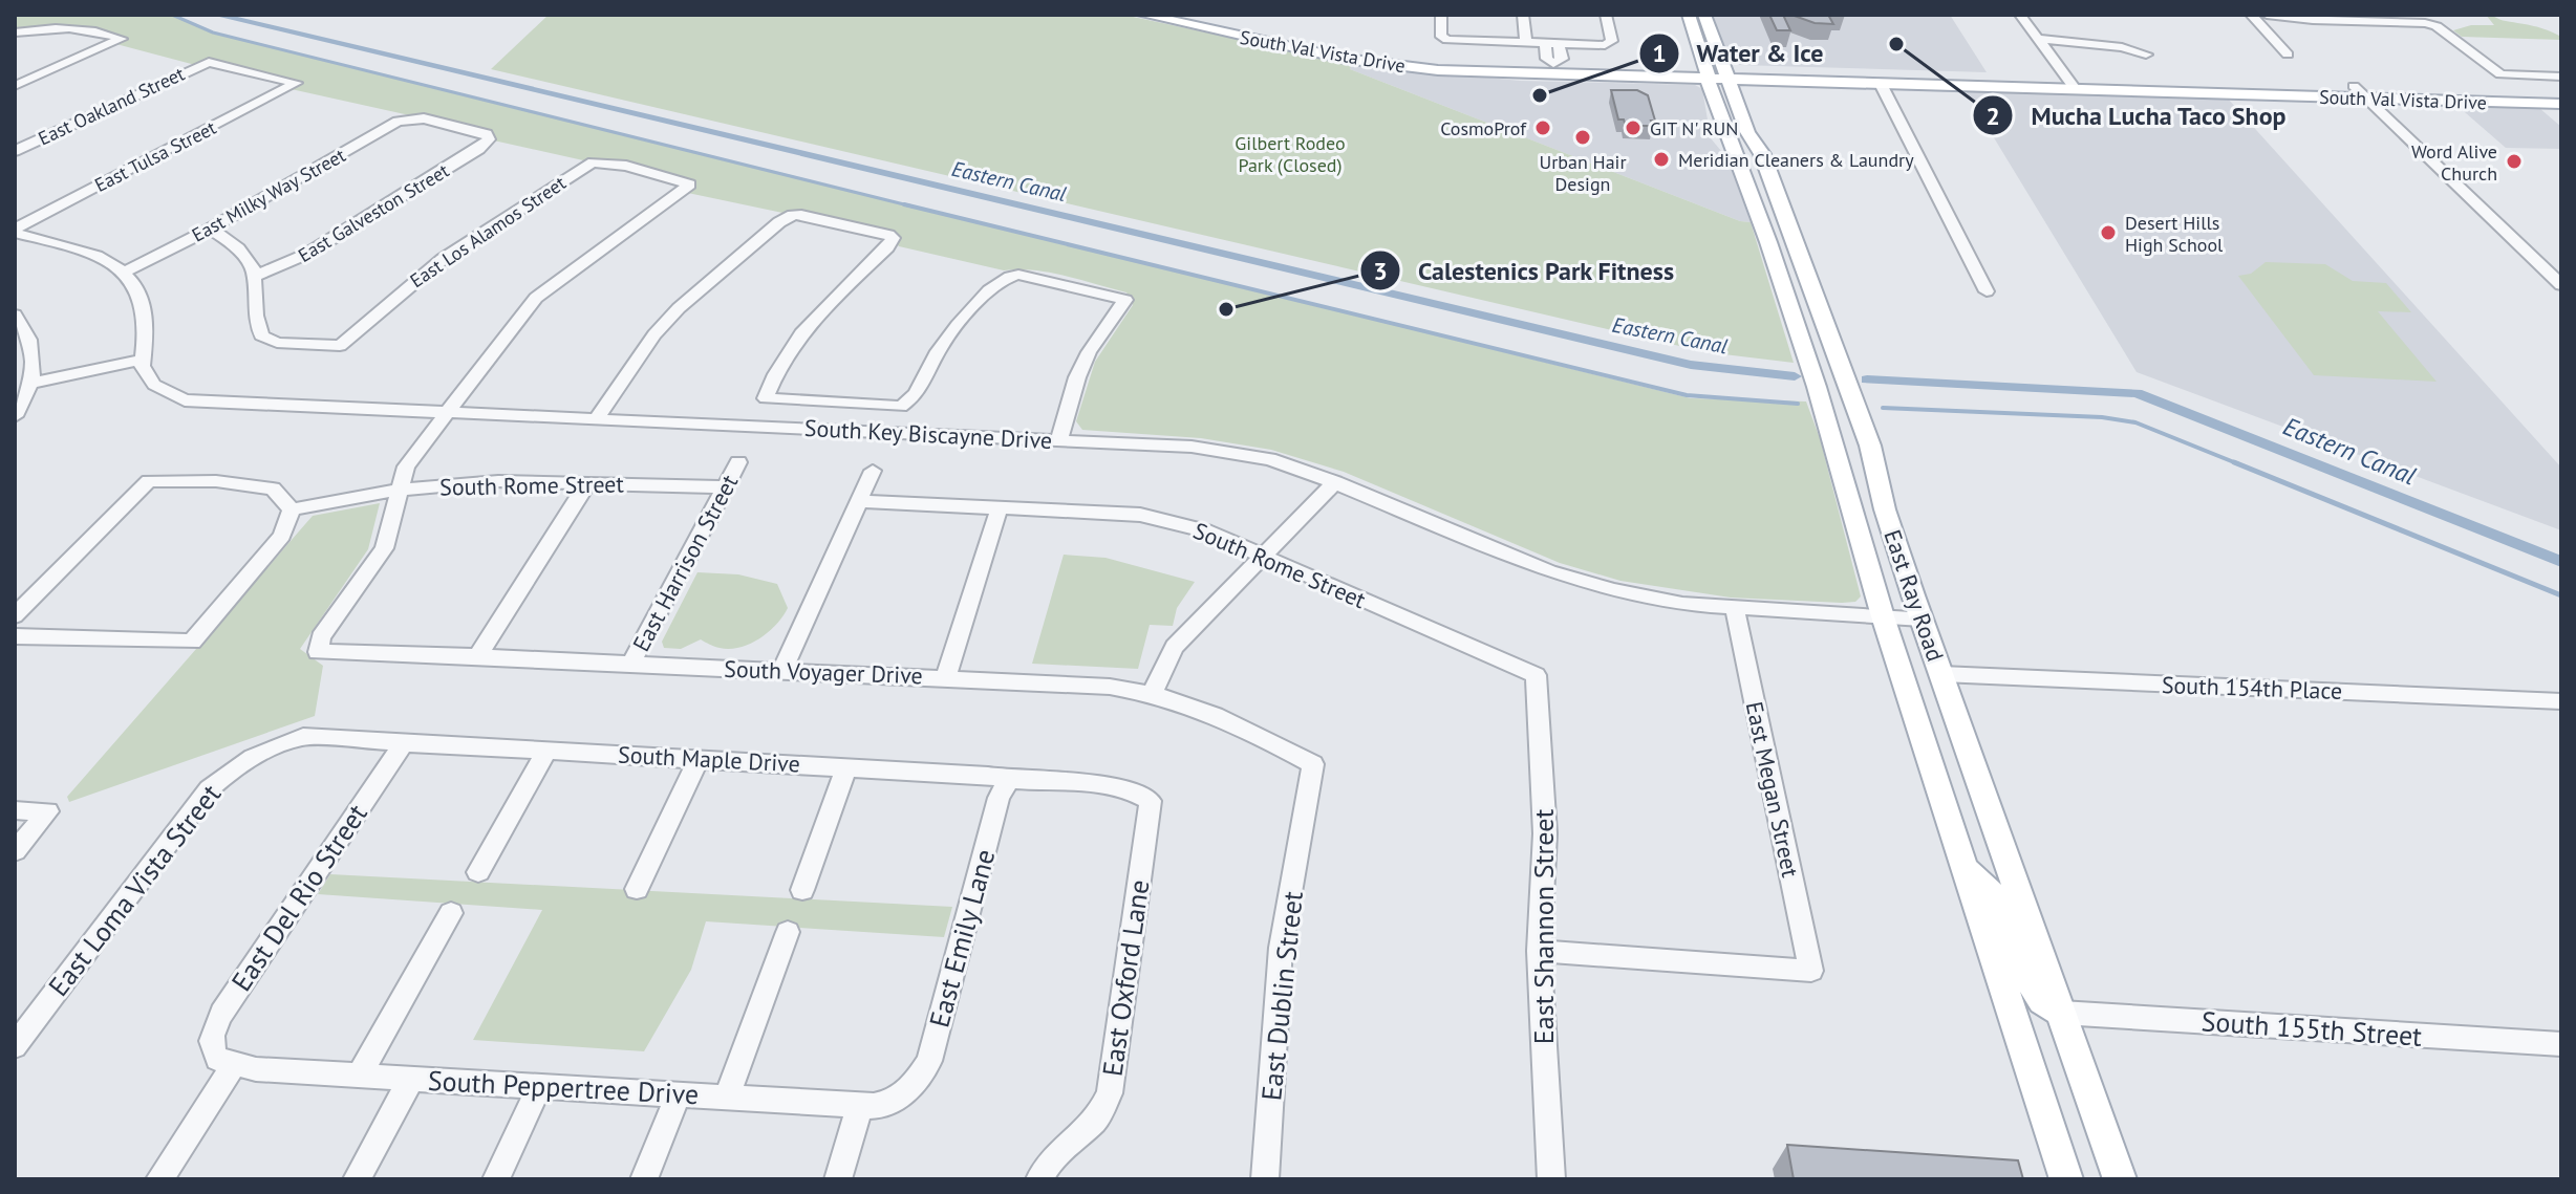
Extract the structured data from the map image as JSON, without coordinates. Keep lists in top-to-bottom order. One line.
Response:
{"streets":{"main road":["South Val Vista Drive","East Ray Road"],"street":["East Oakland Street","East Tulsa Street","East Milky Way Street","East Galveston Street","East Los Alamos Street","South Key Biscayne Drive","South Rome Street","East Harrison Street","South Voyager Drive","South 154th Place","South Maple Drive","East Megan Street","East Loma Vista Street","East Del Rio Street","East Shannon Street","East Emily Lane","East Oxford Lane","East Dublin Street","South 155th Street","South Peppertree Drive"]},"crossings":[["South Val Vista Drive","East Ray Road"],["East Oakland Street","East Tulsa Street"],["East Milky Way Street","East Galveston Street"],["East Galveston Street","East Los Alamos Street"],["East Los Alamos Street","South Key Biscayne Drive"],["South Key Biscayne Drive","East Ray Road"],["South Key Biscayne Drive","East Megan Street"],["South Rome Street","East Harrison Street"],["South Rome Street","South Voyager Drive"],["South Rome Street","East Shannon Street"],["East Harrison Street","South Voyager Drive"],["East Ray Road","South 154th Place"],["East Ray Road","South 155th Street"],["South Voyager Drive","East Dublin Street"],["South Maple Drive","East Loma Vista Street"],["South Maple Drive","East Del Rio Street"],["South Maple Drive","East Emily Lane"],["South Maple Drive","East Oxford Lane"],["East Megan Street","East Shannon Street"],["East Del Rio Street","South Peppertree Drive"],["East Emily Lane","South Peppertree Drive"]],"water":["Eastern Canal"],"parks":["Gilbert Rodeo Park (Closed)"],"places":["Mucha Lucha Taco Shop","Water & Ice","CosmoProf","GIT N' RUN","Urban Hair Design","Meridian Cleaners & Laundry","Word Alive Church","Desert Hills High School","Calestenics Park Fitness"]}
